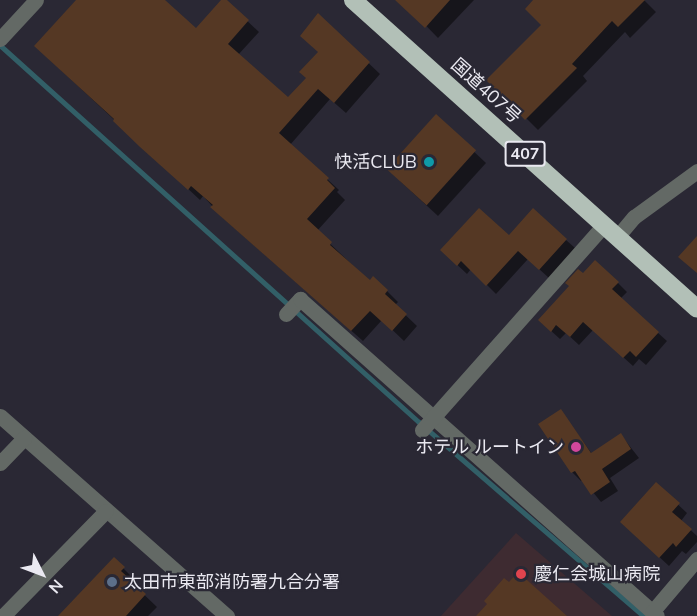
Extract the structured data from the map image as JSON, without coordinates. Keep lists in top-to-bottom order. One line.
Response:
{"streets":{"highway":["国道407号","407"]},"places":["快活CLUB","ホテル ルートイン","慶仁会城山病院","太田市東部消防署九合分署"],"north":"bottom right"}
